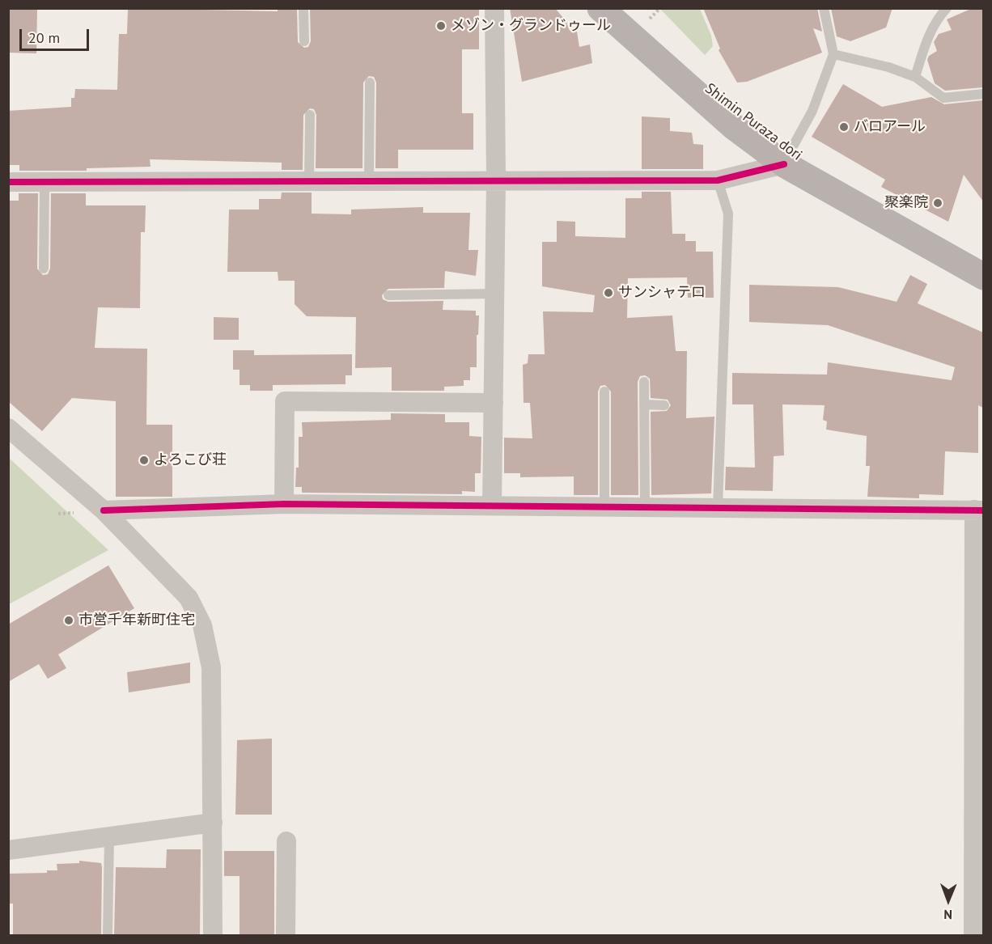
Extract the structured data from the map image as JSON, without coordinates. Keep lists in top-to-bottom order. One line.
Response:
{"streets":{"main road":["Shimin Puraza dori"]},"places":["メゾン・グランドゥール","バロアール","聚楽院","サンシャテロ","よろこび荘","市営千年新町住宅"],"scale_bar":"20 m","north":"bottom"}
